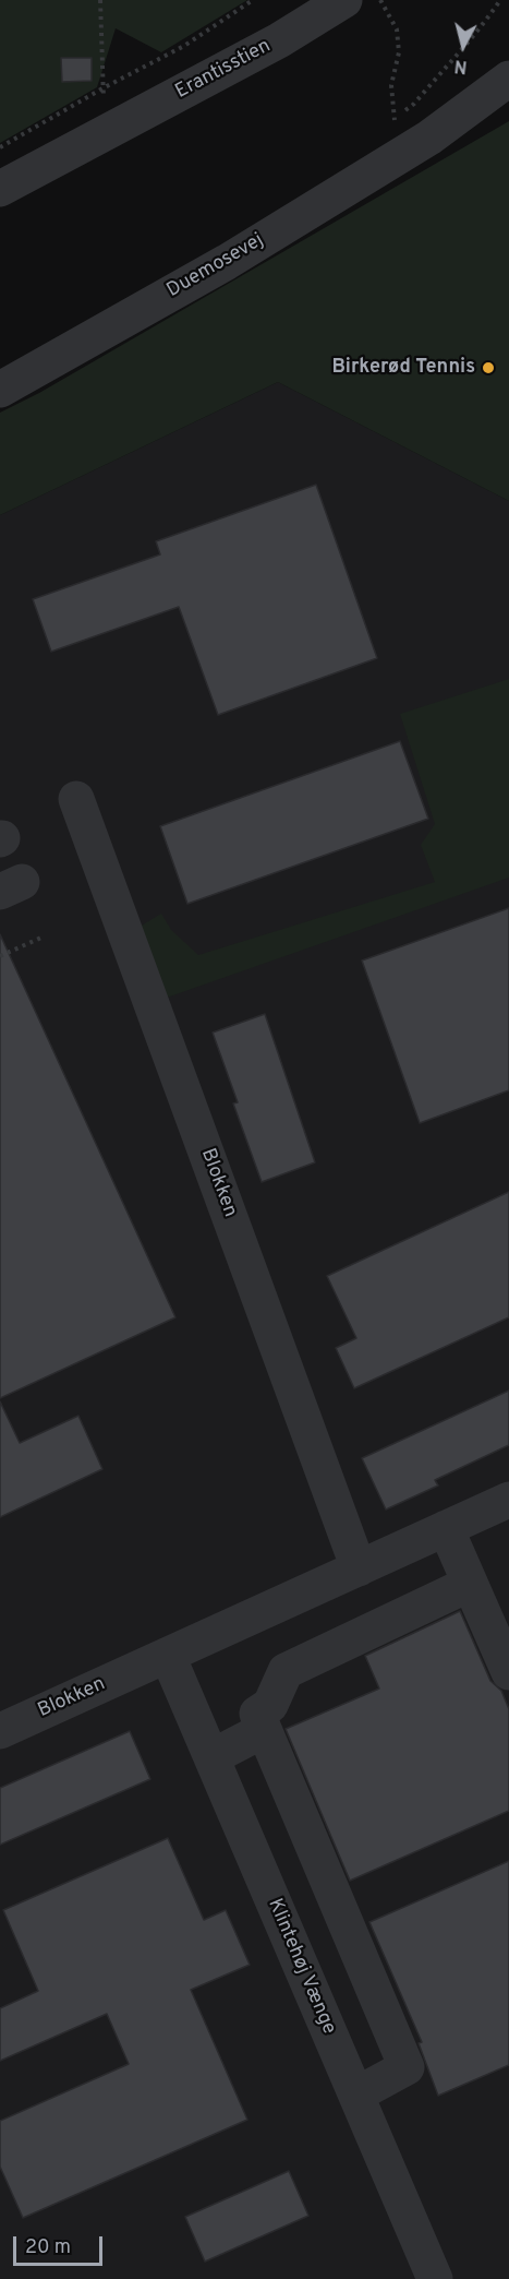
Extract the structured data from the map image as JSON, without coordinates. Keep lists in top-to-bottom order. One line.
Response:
{"streets":{"street":["Erantisstien","Duemosevej","Blokken","Klintehøj Vænge"]},"crossings":[["Blokken","Klintehøj Vænge"]],"places":["Birkerød Tennis"],"scale_bar":"20 m","north":"bottom"}
